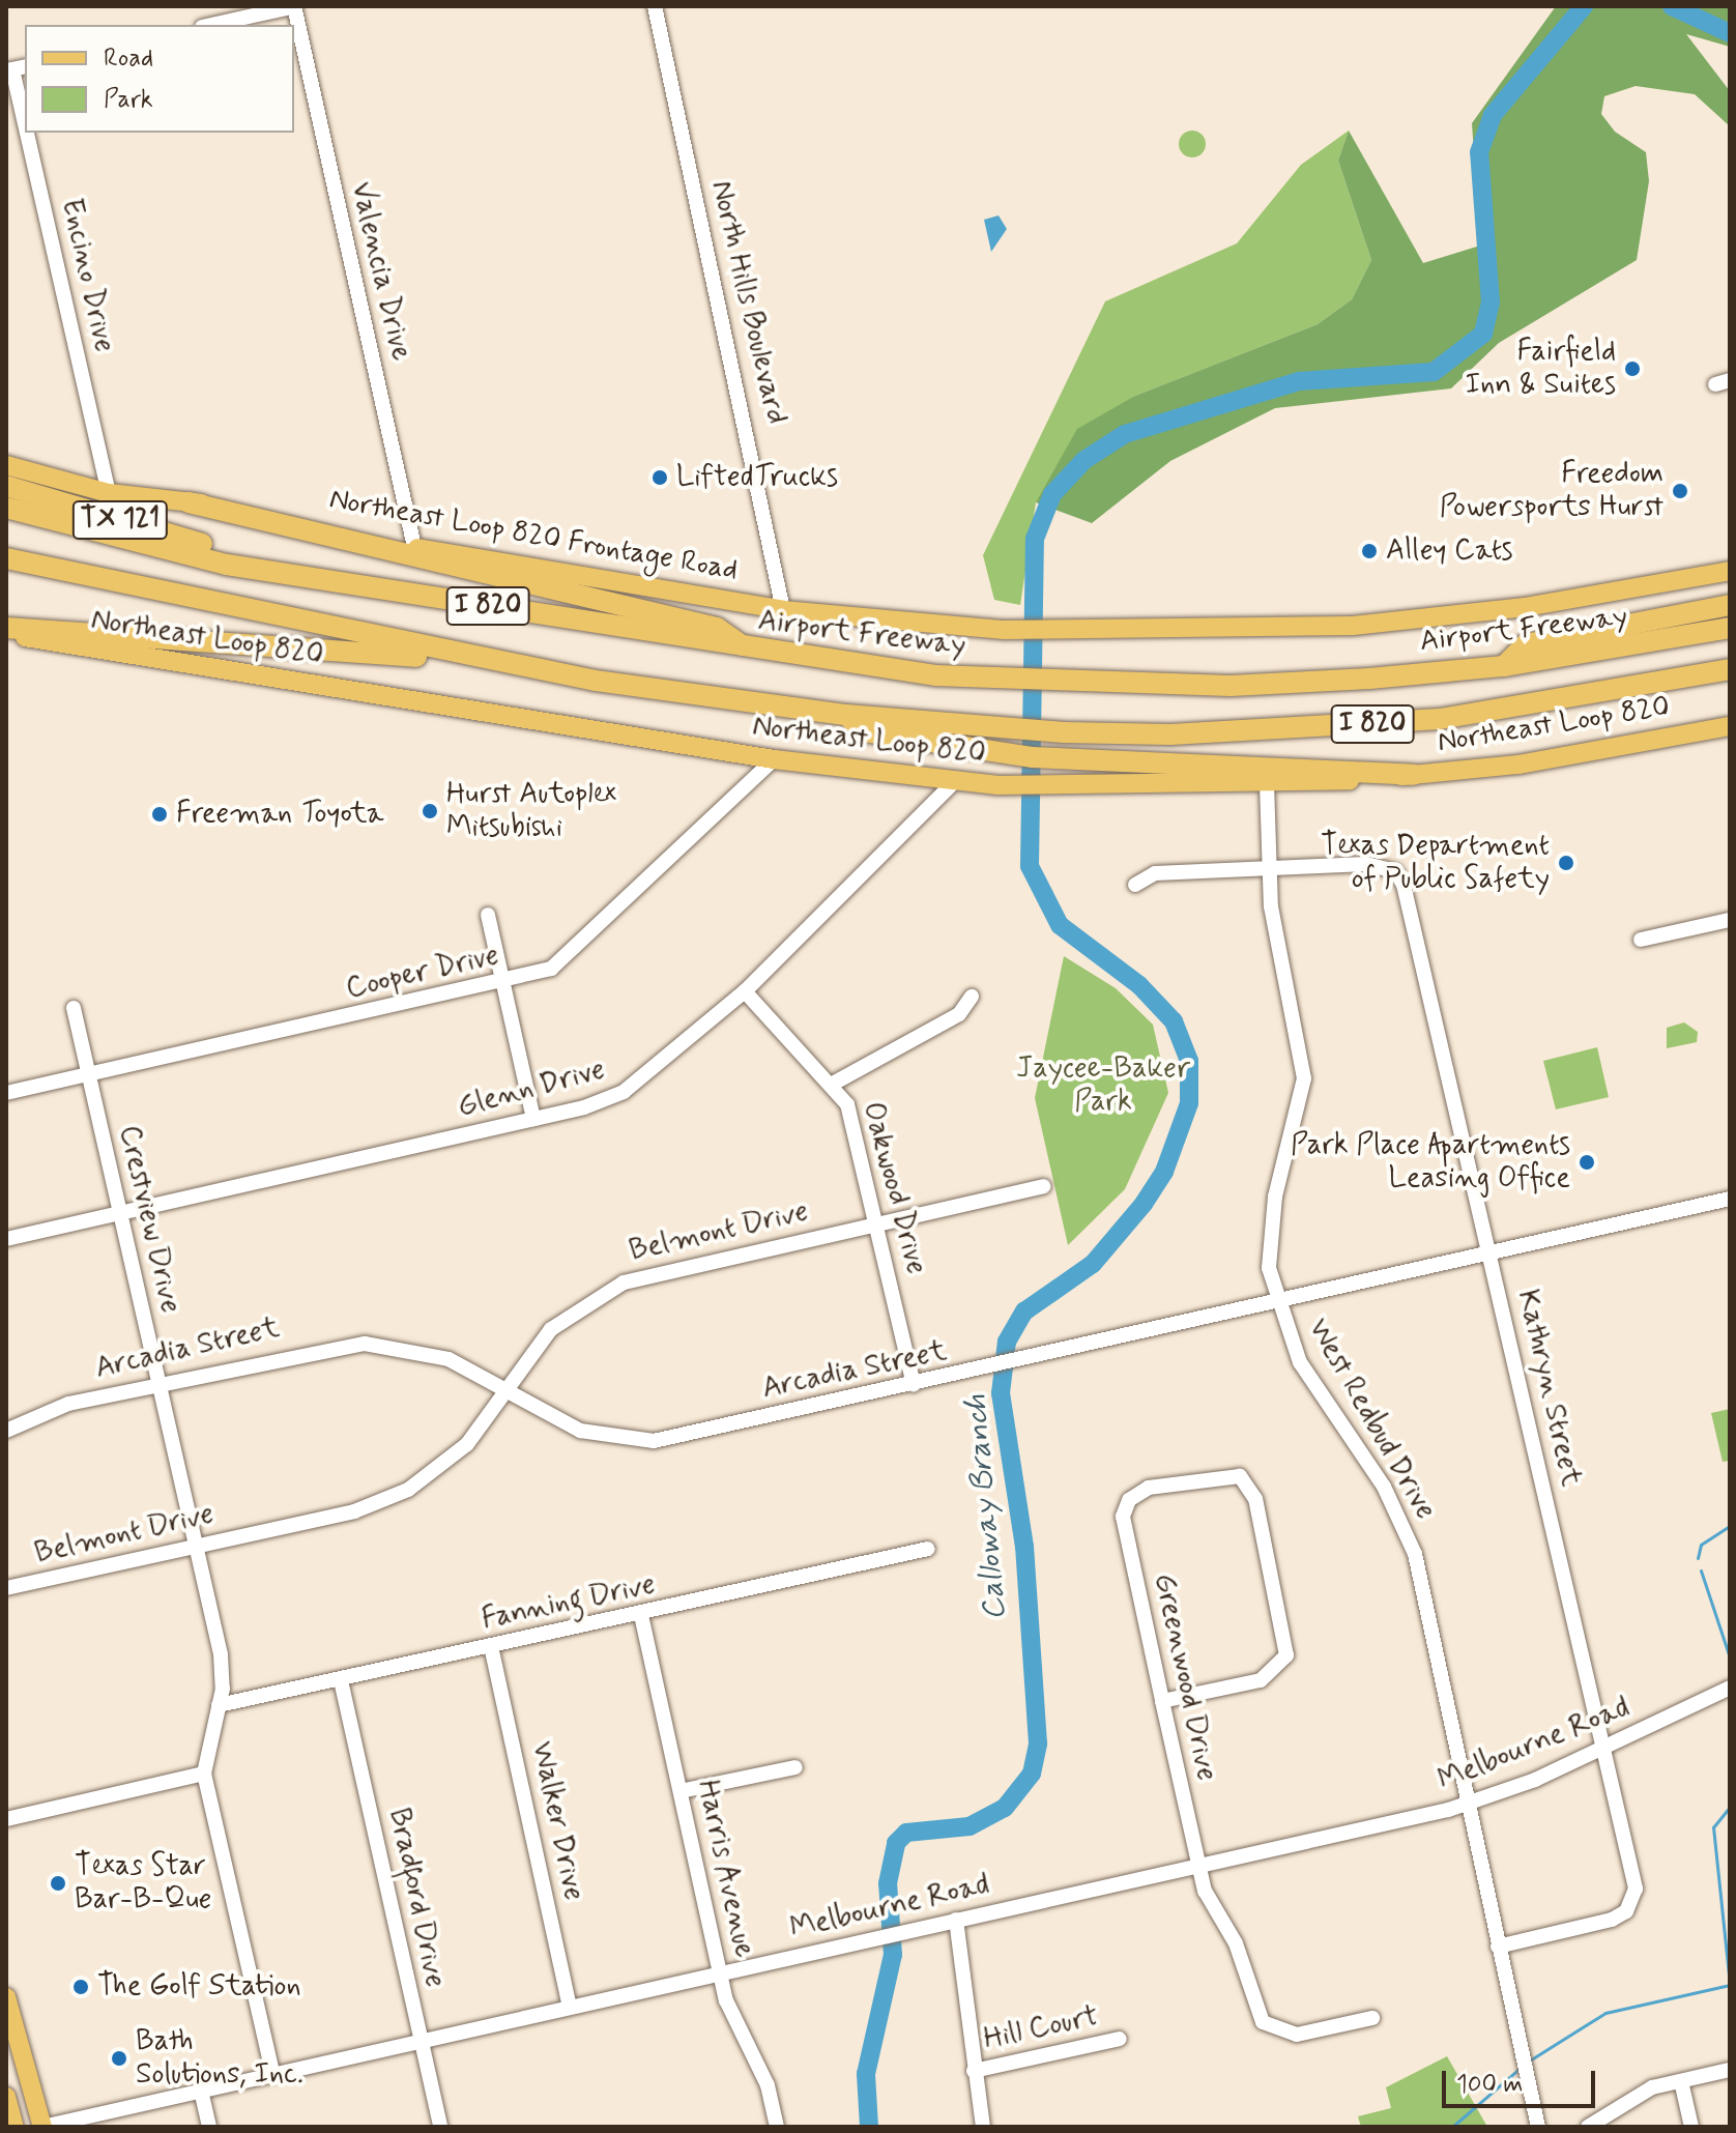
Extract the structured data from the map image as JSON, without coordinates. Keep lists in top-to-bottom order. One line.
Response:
{"streets":{"highway":["TX 121","I 820","Airport Freeway"],"main road":["Northeast Loop 820 Frontage Road","Northeast Loop 820"],"street":["Valencia Drive","Encino Drive","North Hills Boulevard","Cooper Drive","Glenn Drive","Oakwood Drive","Crestview Drive","Belmont Drive","Arcadia Street","Kathryn Street","West Redbud Drive","Fanning Drive","Greenwood Drive","Melbourne Road","Walker Drive","Harris Avenue","Bradford Drive","Hill Court"]},"crossings":[["Valencia Drive","Northeast Loop 820 Frontage Road"],["Encino Drive","Northeast Loop 820 Frontage Road"],["North Hills Boulevard","Northeast Loop 820 Frontage Road"],["TX 121","I 820"],["I 820","Airport Freeway"],["Northeast Loop 820","Cooper Drive"],["Northeast Loop 820","Glenn Drive"],["Northeast Loop 820","West Redbud Drive"],["Cooper Drive","Crestview Drive"],["Glenn Drive","Oakwood Drive"],["Glenn Drive","Crestview Drive"],["Oakwood Drive","Belmont Drive"],["Oakwood Drive","Arcadia Street"],["Crestview Drive","Belmont Drive"],["Crestview Drive","Arcadia Street"],["Crestview Drive","Fanning Drive"],["Crestview Drive","Melbourne Road"],["Belmont Drive","Arcadia Street"],["Arcadia Street","Kathryn Street"],["Arcadia Street","West Redbud Drive"],["Kathryn Street","West Redbud Drive"],["Kathryn Street","Melbourne Road"],["West Redbud Drive","Melbourne Road"],["Fanning Drive","Walker Drive"],["Fanning Drive","Harris Avenue"],["Fanning Drive","Bradford Drive"],["Greenwood Drive","Melbourne Road"],["Melbourne Road","Walker Drive"],["Melbourne Road","Harris Avenue"],["Melbourne Road","Bradford Drive"]],"water":["Calloway Branch"],"parks":["Jaycee-Baker Park"],"places":["Fairfield Inn & Suites","LiftedTrucks","Freedom Powersports Hurst","Alley Cats","Hurst Autoplex Mitsubishi","Freeman Toyota","Texas Department of Public Safety","Park Place Apartments Leasing Office","Texas Star Bar-B-Que","The Golf Station","Bath Solutions, Inc."],"legend":["Road","Park"],"scale_bar":"100 m"}
